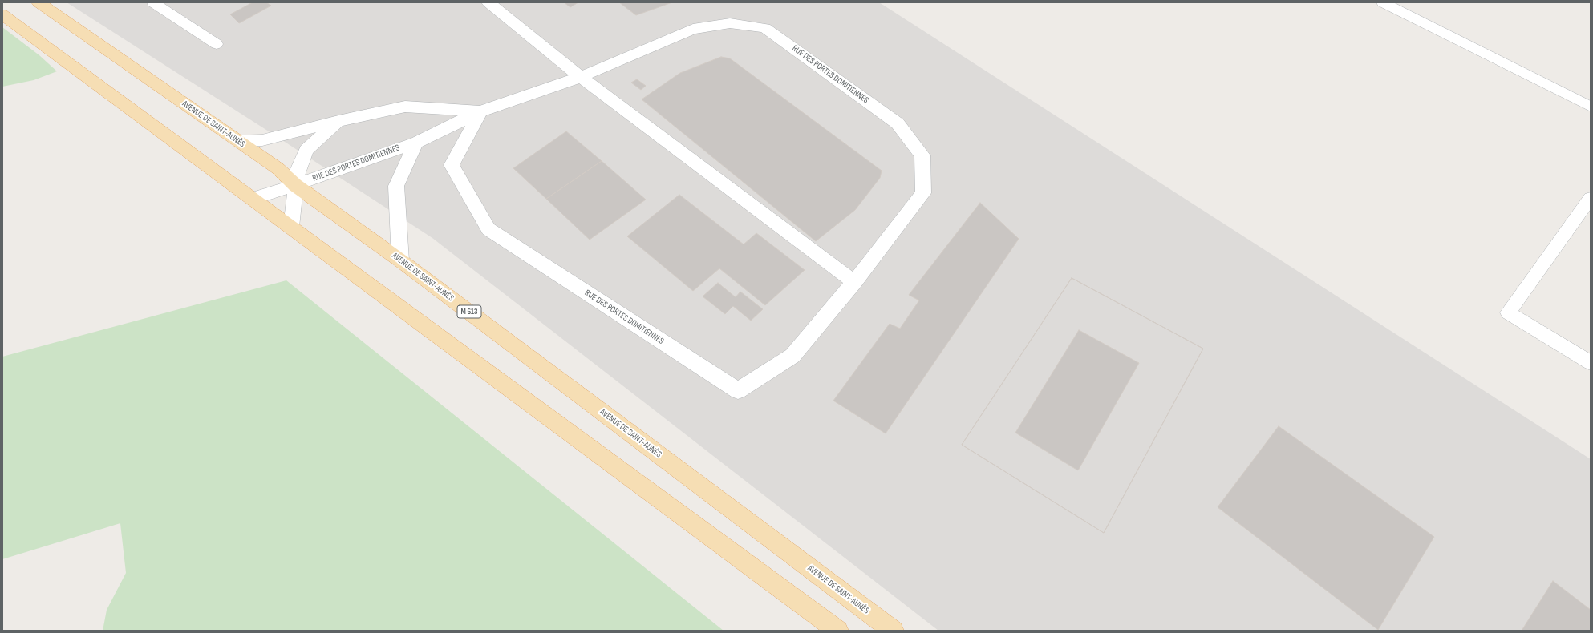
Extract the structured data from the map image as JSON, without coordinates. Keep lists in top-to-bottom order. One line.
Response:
{"streets":{"main road":["AVENUE DE SAINT-AUNÈS","M 613"],"street":["RUE DES PORTES DOMITIENNES"]},"crossings":[["RUE DES PORTES DOMITIENNES","AVENUE DE SAINT-AUNÈS"]]}
